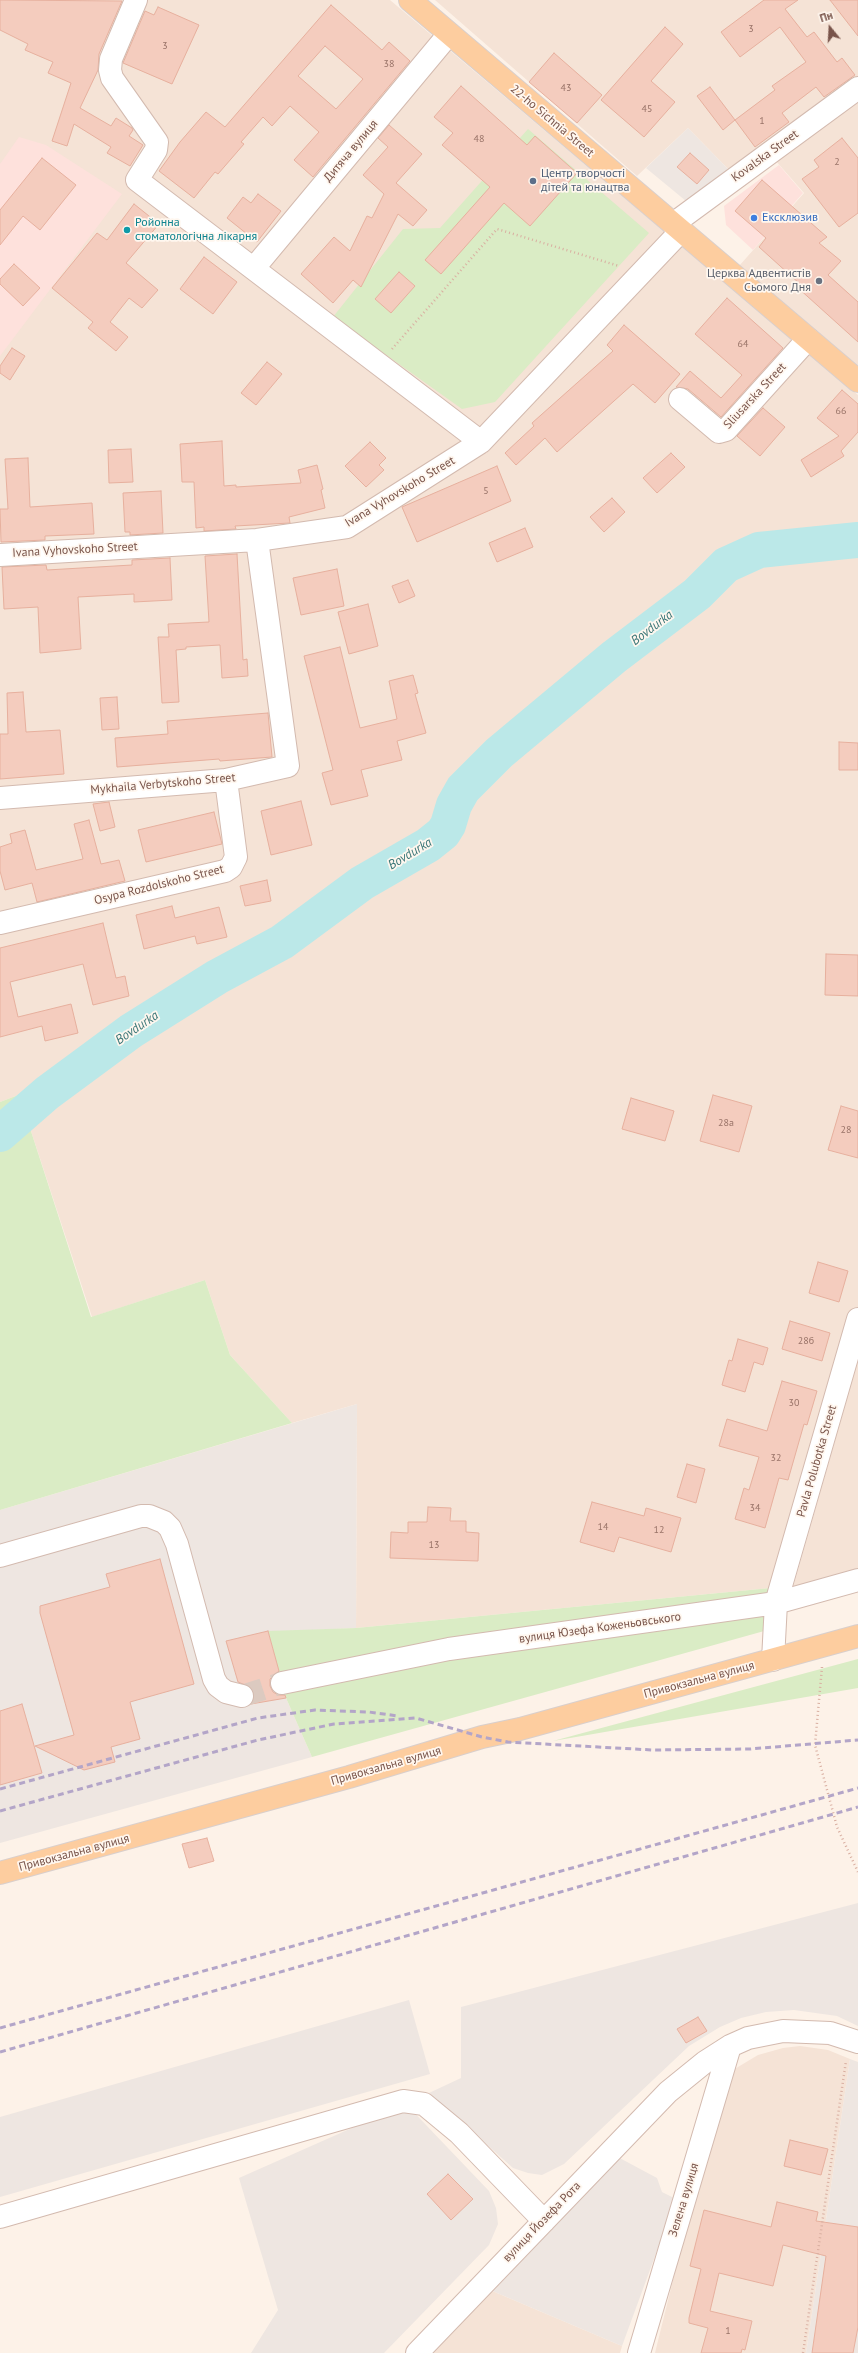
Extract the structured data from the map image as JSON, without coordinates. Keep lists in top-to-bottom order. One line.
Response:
{"streets":{"main road":["22-ho Sichnia Street","Привокзальна вулиця"],"street":["Дитяча вулиця","Kovalska Street","Sliusarska Street","Ivana Vyhovskoho Street","Mykhaila Verbytskoho Street","Osypa Rozdolskoho Street","Pavla Polubotka Street","вулиця Юзефа Коженьовського","Зелена вулиця","вулиця Йозефа Рота"]},"crossings":[["22-ho Sichnia Street","Дитяча вулиця"],["22-ho Sichnia Street","Kovalska Street"],["22-ho Sichnia Street","Sliusarska Street"],["22-ho Sichnia Street","Ivana Vyhovskoho Street"],["Kovalska Street","Ivana Vyhovskoho Street"],["Ivana Vyhovskoho Street","Mykhaila Verbytskoho Street"],["Mykhaila Verbytskoho Street","Osypa Rozdolskoho Street"],["Pavla Polubotka Street","вулиця Юзефа Коженьовського"],["Зелена вулиця","вулиця Йозефа Рота"]],"water":["Bovdurka"],"places":["Центр творчості дітей та юнацтва","Ексклюзив","Ройонна стоматологічна лікарня","Церква Адвентистів Сьомого Дня"],"house_numbers":["3","3","38","43","45","1","48","2","64","66","5","28а","28","28б","30","32","34","14","12","13","1"],"north":"top"}
